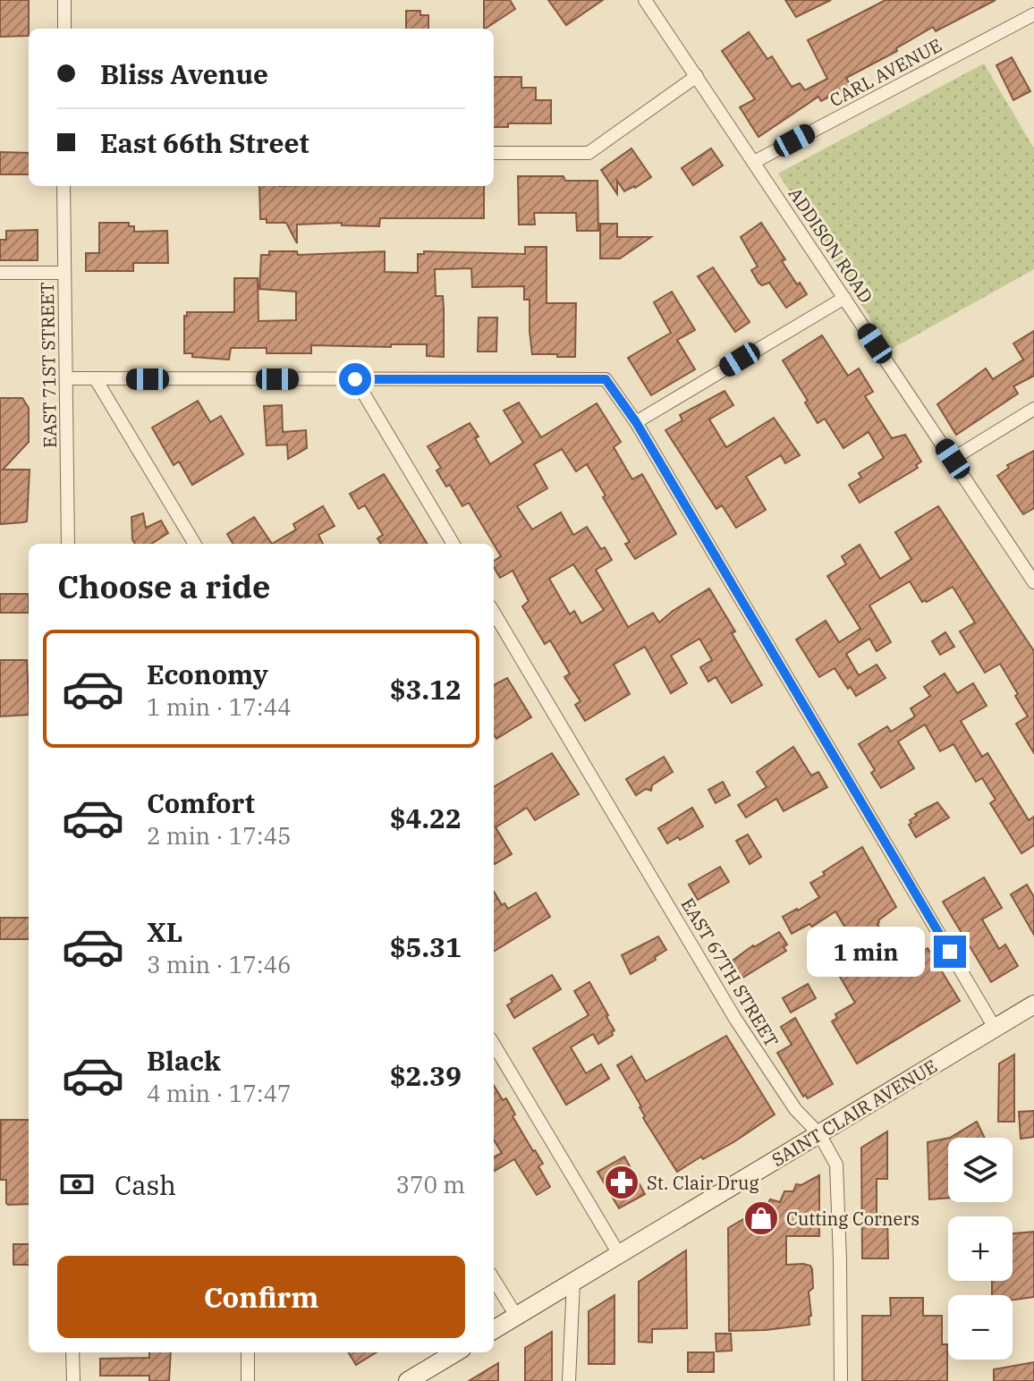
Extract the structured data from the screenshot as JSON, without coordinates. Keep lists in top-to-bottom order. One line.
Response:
{"streets":{"main road":["SAINT CLAIR AVENUE"],"street":["CARL AVENUE","ADDISON ROAD","EAST 71ST STREET","EAST 67TH STREET"]},"crossings":[["CARL AVENUE","ADDISON ROAD"],["EAST 67TH STREET","SAINT CLAIR AVENUE"]],"places":{"pharmacy":["St. Clair Drug"],"shop":["Cutting Corners"]},"page":{"banner":["Bliss Avenue","East 66th Street"],"heading":"Choose a ride","list":[{"name":"Economy","note":"1 min · 17:44","value":"$3.12"},{"name":"Comfort","note":"2 min · 17:45","value":"$4.22"},{"name":"XL","note":"3 min · 17:46","value":"$5.31"},{"name":"Black","note":"4 min · 17:47","value":"$2.39"}],"bubble":"1 min","map_buttons":["+","−"],"pay":["Cash","370 m"],"buttons":"Confirm"}}
